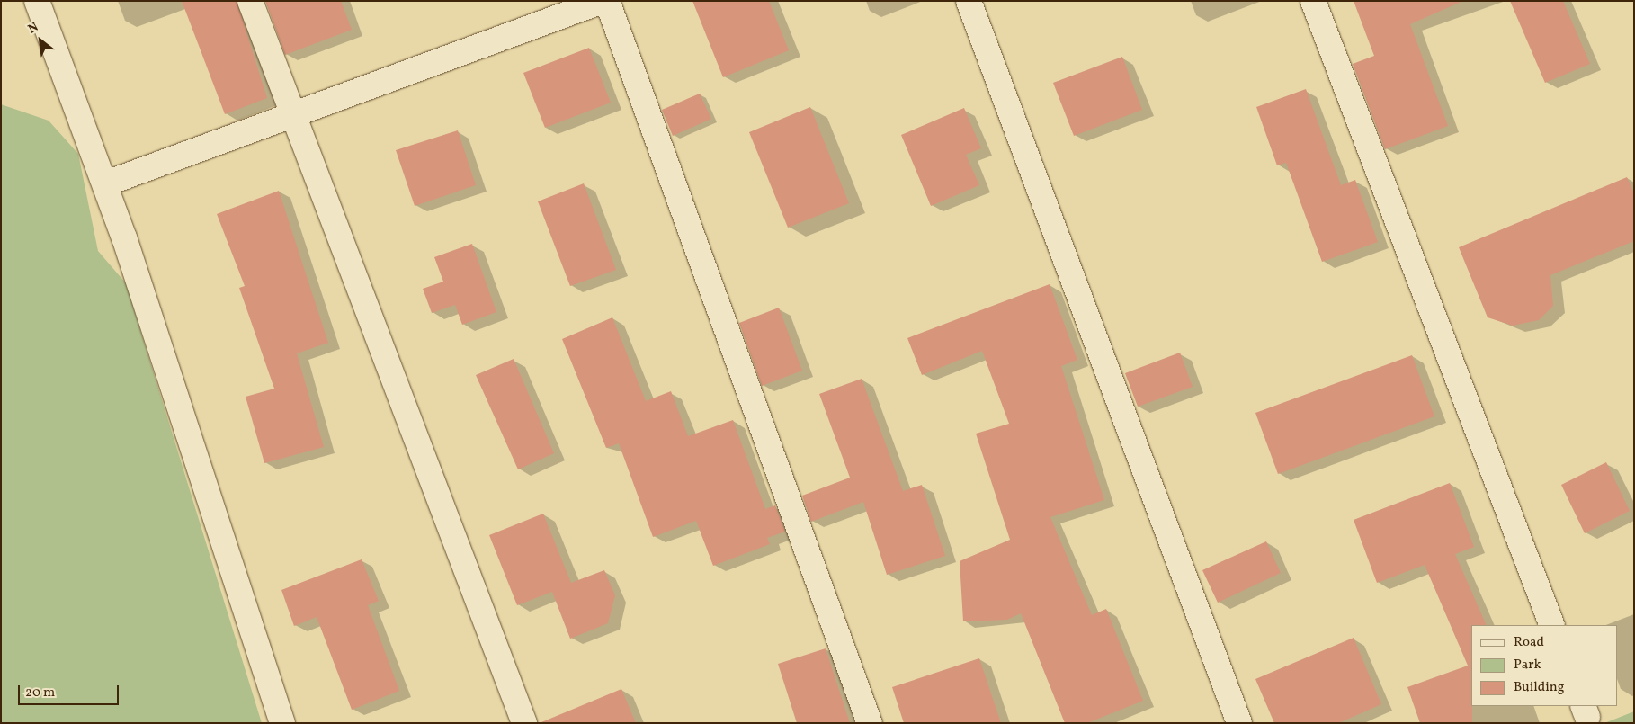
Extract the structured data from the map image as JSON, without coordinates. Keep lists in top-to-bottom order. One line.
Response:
{"legend":["Road","Park","Building"],"scale_bar":"20 m","north":"top left"}
